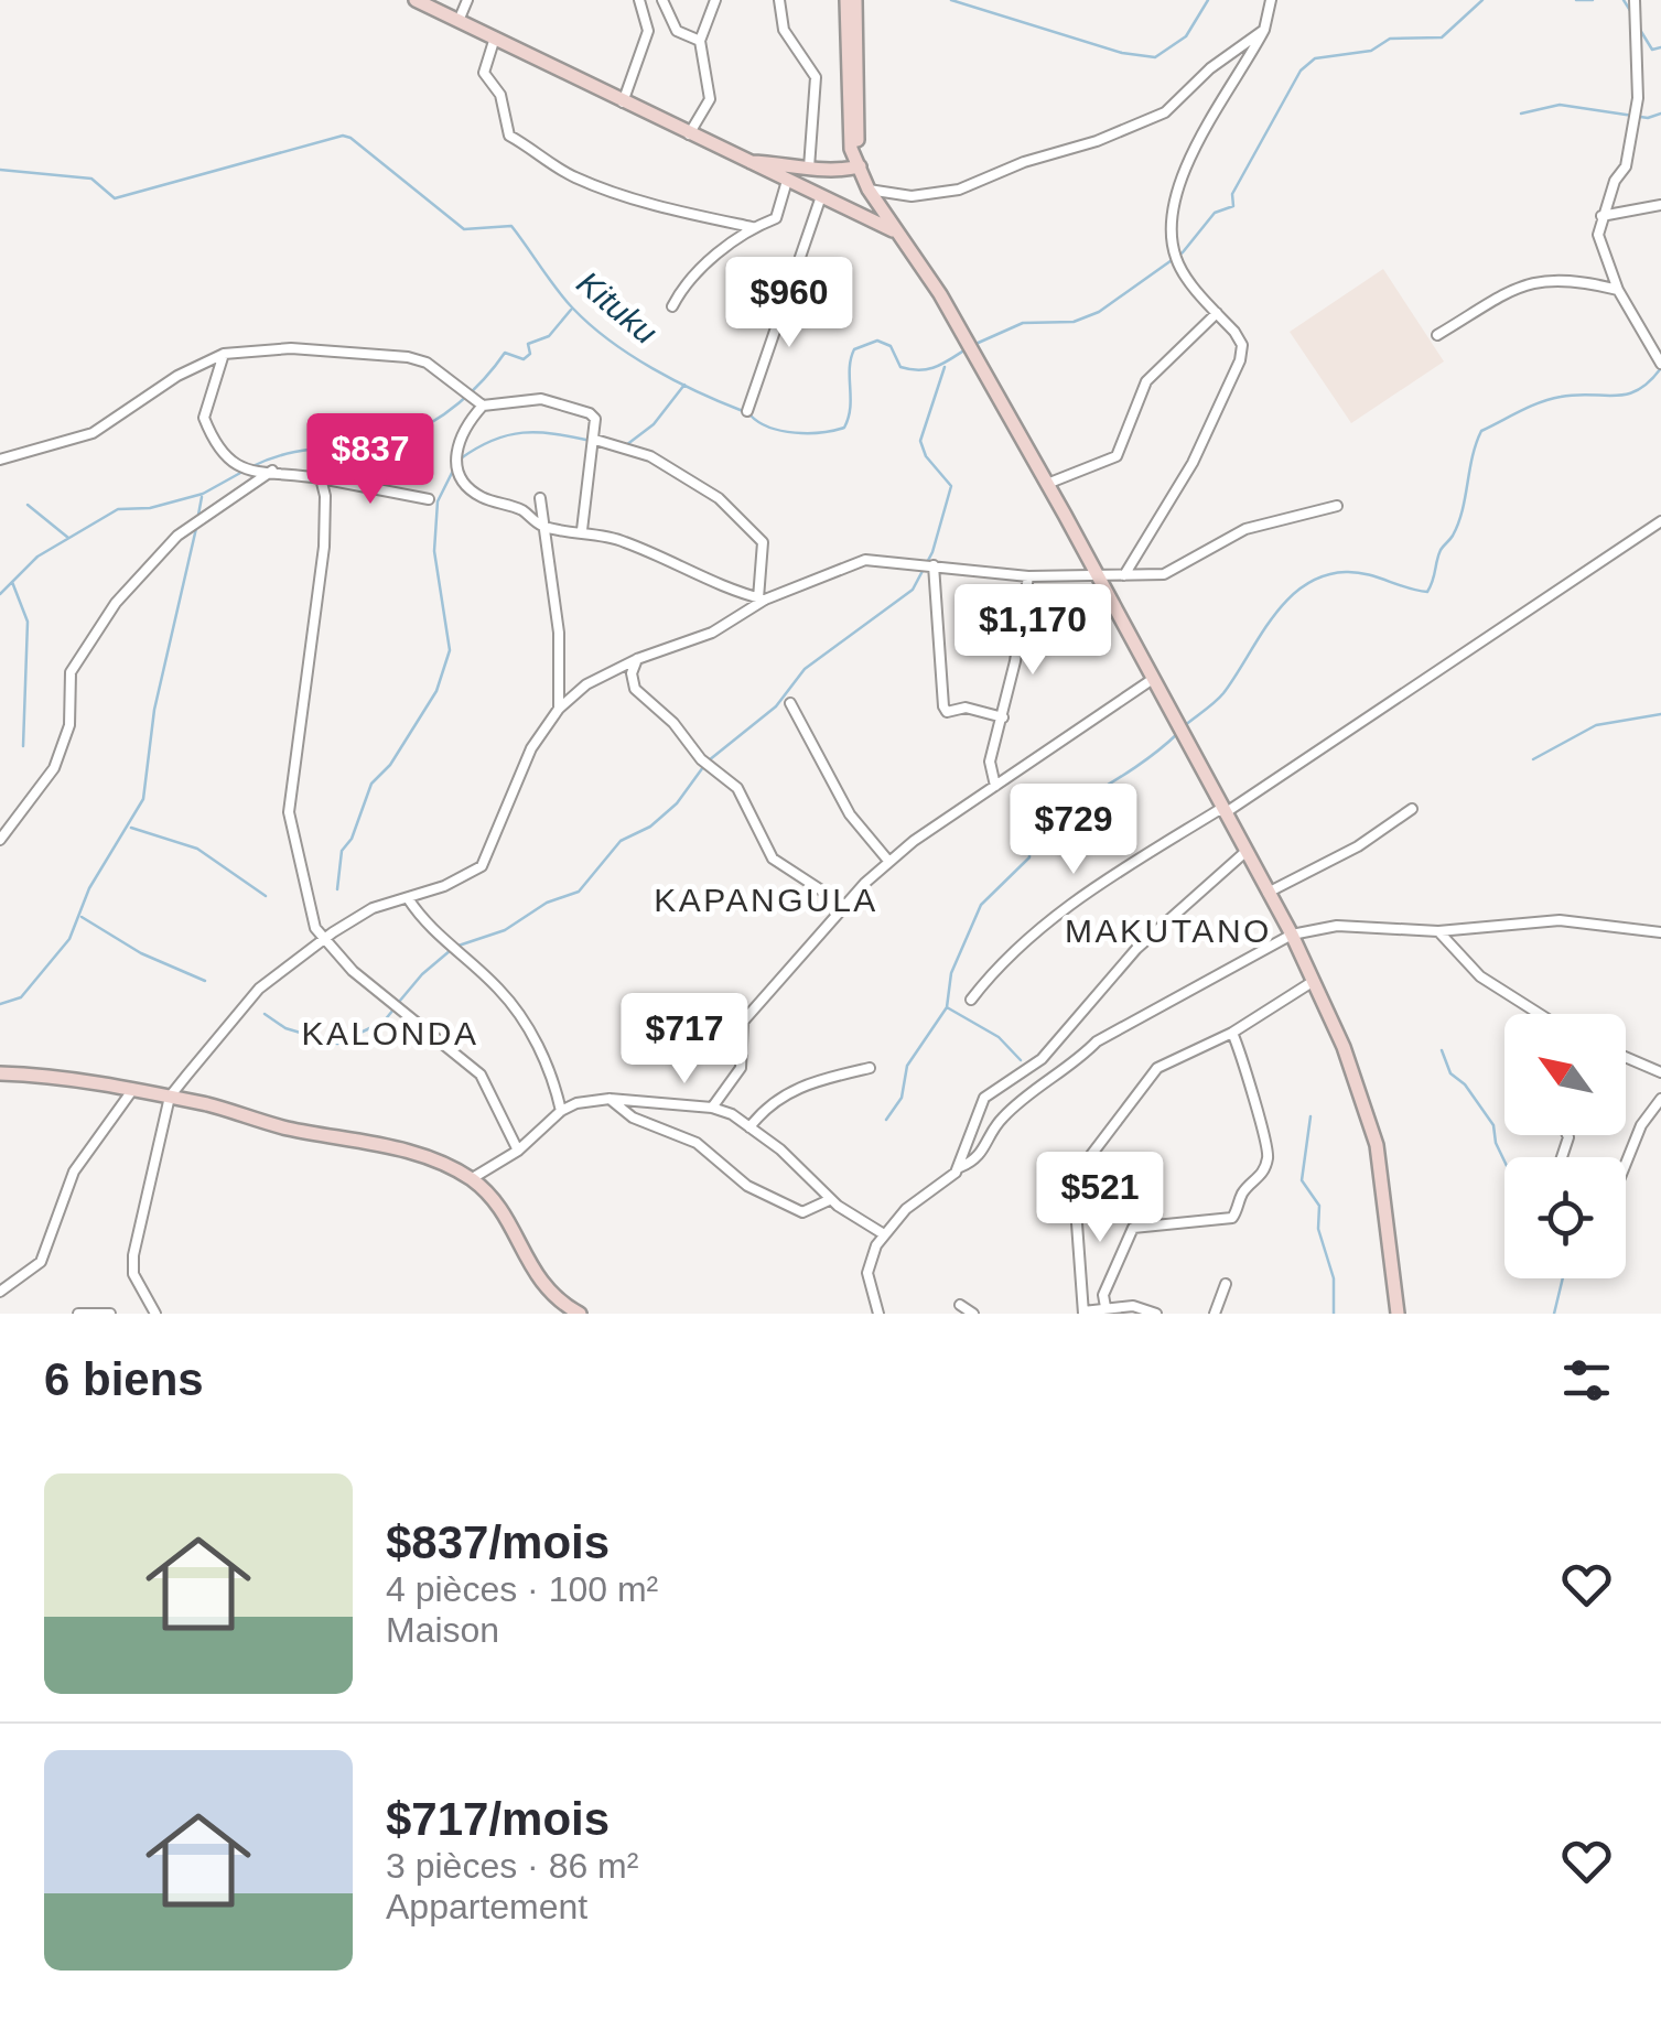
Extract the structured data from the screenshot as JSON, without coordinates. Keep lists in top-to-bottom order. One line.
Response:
{"districts":["KAPANGULA","MAKUTANO","KALONDA"],"water":["Kituku"],"north":"top left","page":{"price":["$960","$837","$1,170","$729","$717","$521"],"heading":"6 biens","list":[{"name":"$837/mois","note":"4 pièces · 100 m² · Maison"},{"name":"$717/mois","note":"3 pièces · 86 m² · Appartement"}]}}
